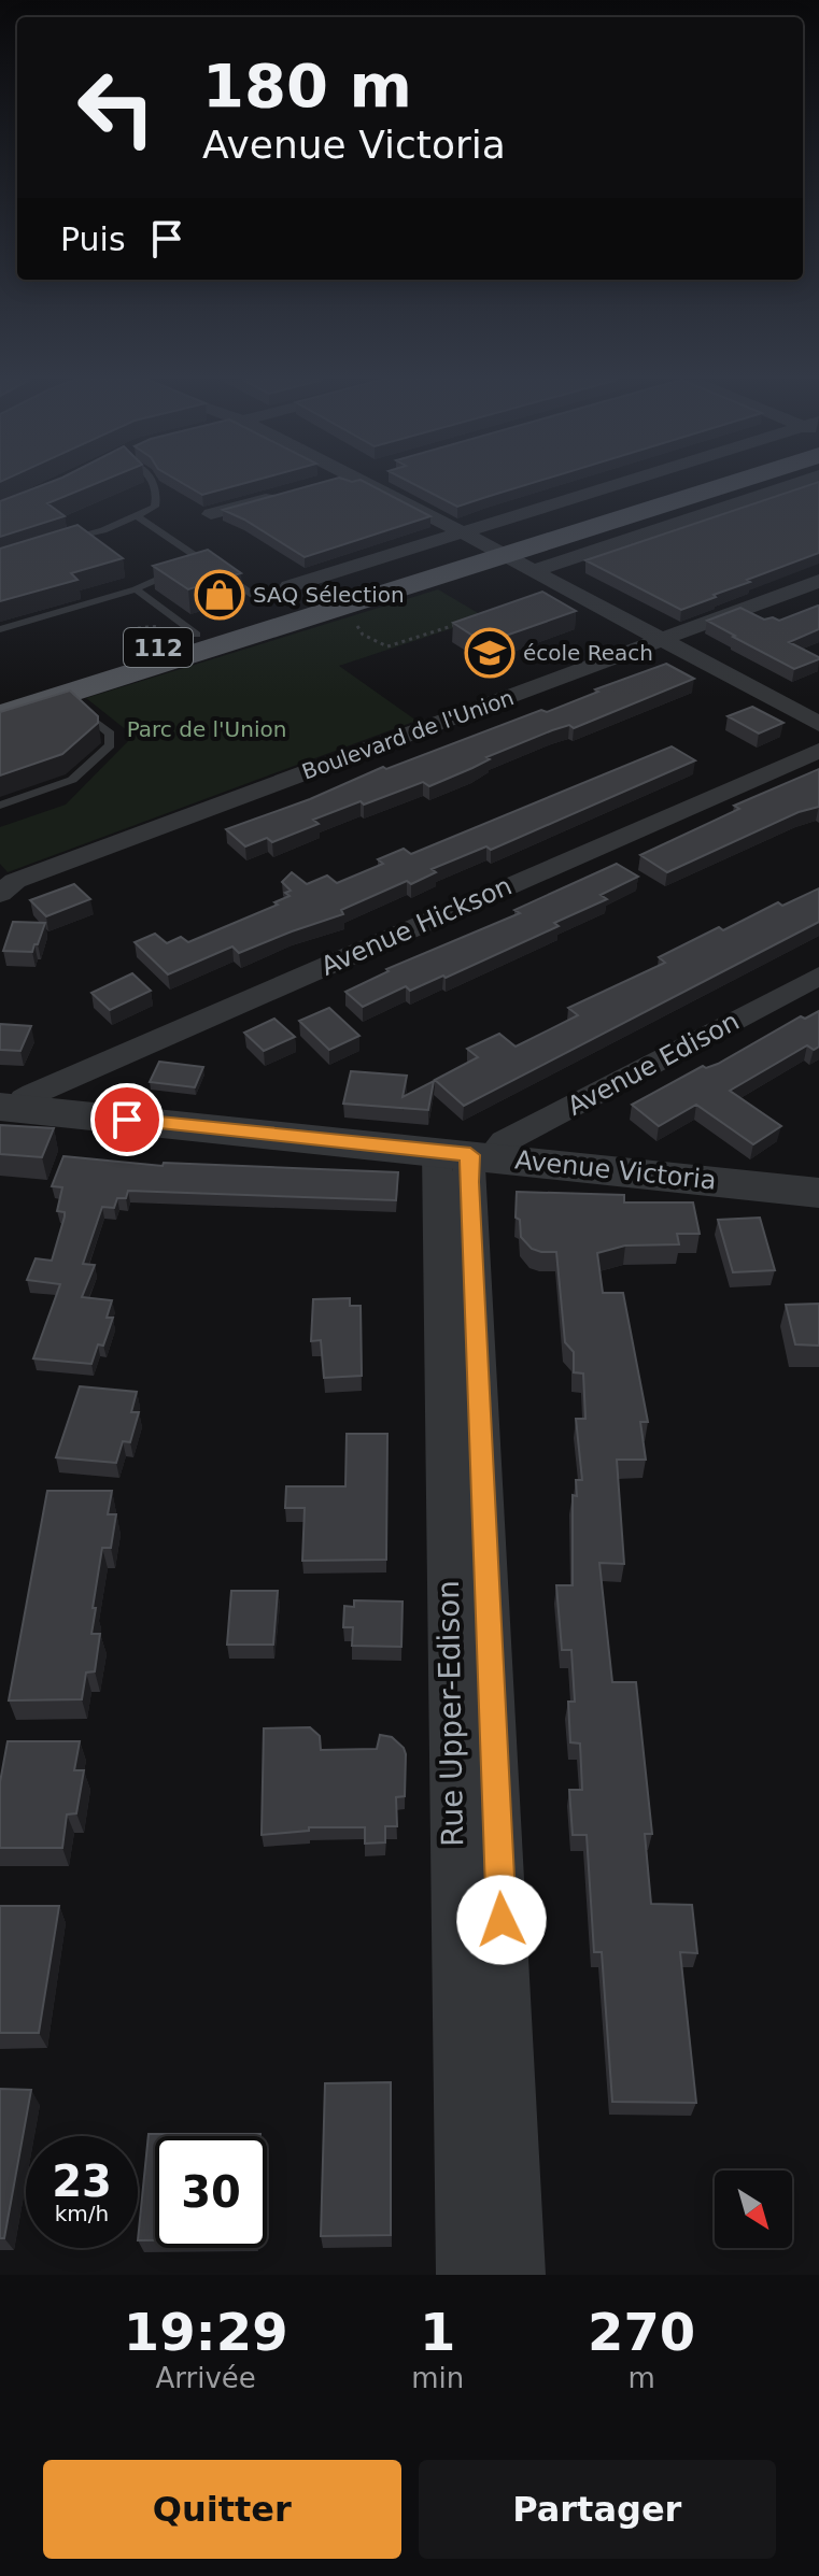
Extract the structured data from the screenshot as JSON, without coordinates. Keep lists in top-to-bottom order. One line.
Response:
{"streets":{"main road":["112"],"street":["Boulevard de l'Union","Avenue Hickson","Avenue Edison","Avenue Victoria","Rue Upper-Edison"]},"crossings":[["Avenue Hickson","Avenue Victoria"],["Avenue Edison","Avenue Victoria"],["Avenue Edison","Rue Upper-Edison"],["Avenue Victoria","Rue Upper-Edison"]],"parks":["Parc de l'Union"],"places":{"shop":["SAQ Sélection"],"school or university":["école Reach"]},"north":"bottom right","page":{"turn":["180 m","Avenue Victoria"],"then":"Puis","speed":"23 km/h","limit":"30","eta":["19:29","Arrivée","1","min","270","m"],"buttons":["Quitter","Partager"]}}
